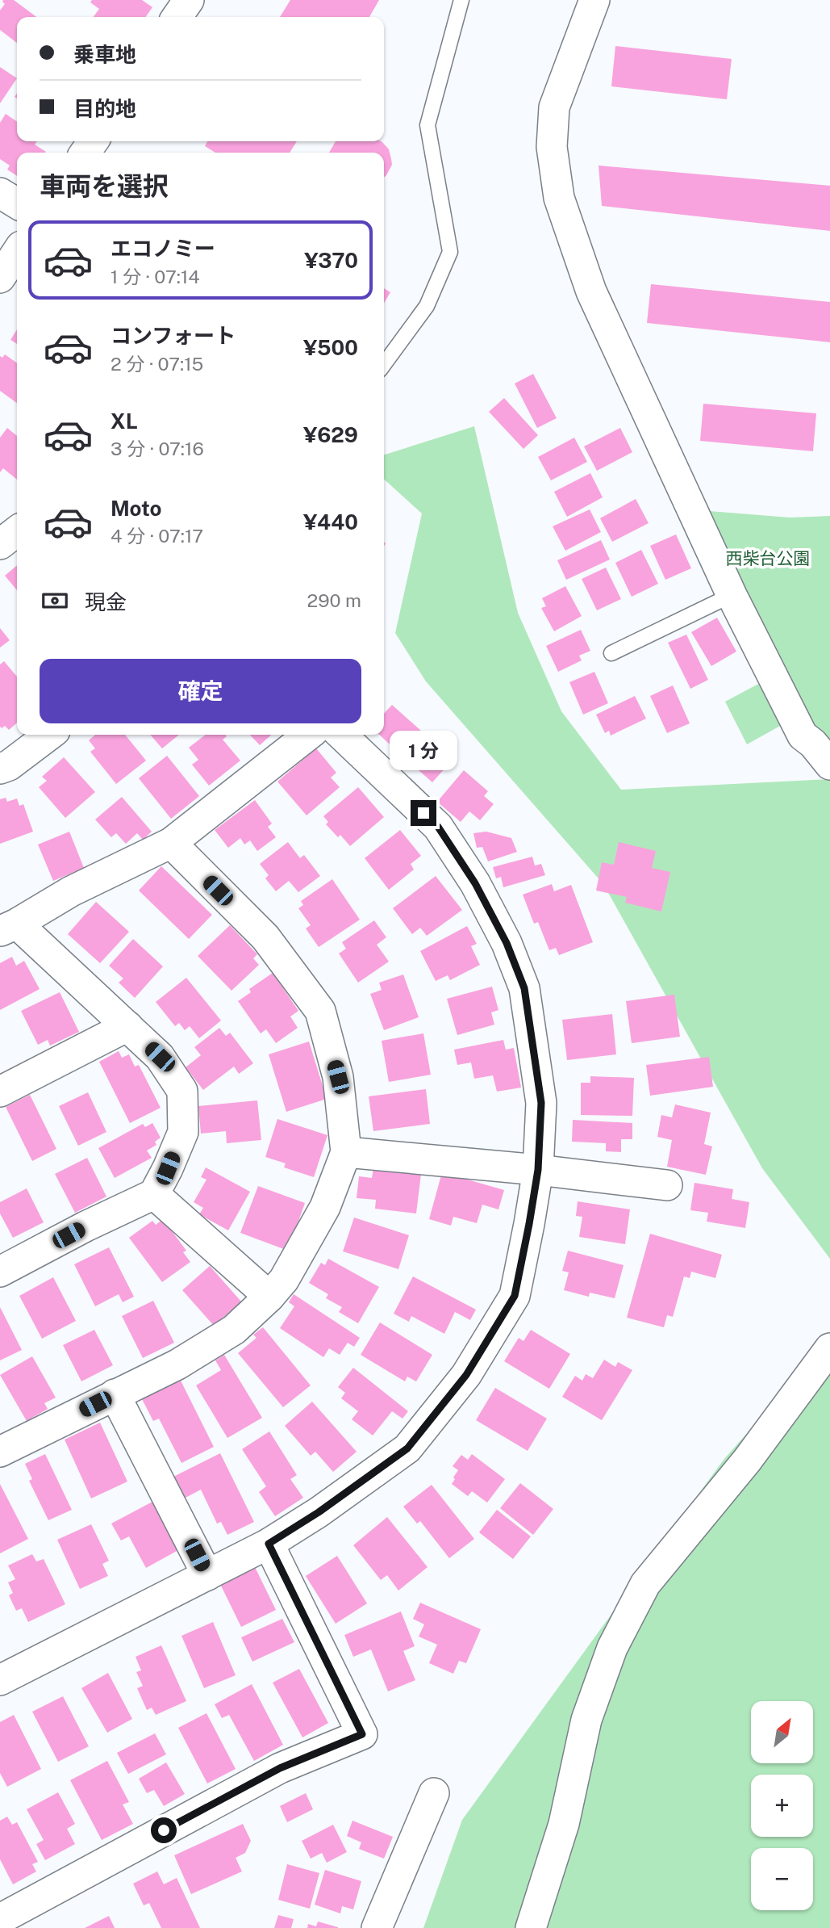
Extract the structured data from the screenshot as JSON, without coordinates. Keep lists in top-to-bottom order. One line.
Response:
{"parks":["西柴台公園"],"north":"top right","page":{"banner":["乗車地","目的地"],"heading":"車両を選択","list":[{"name":"エコノミー","note":"1 分 · 07:14","value":"¥370"},{"name":"コンフォート","note":"2 分 · 07:15","value":"¥500"},{"name":"XL","note":"3 分 · 07:16","value":"¥629"},{"name":"Moto","note":"4 分 · 07:17","value":"¥440"}],"pay":["現金","290 m"],"buttons":"確定","bubble":"1 分","map_buttons":["+","−"]}}
